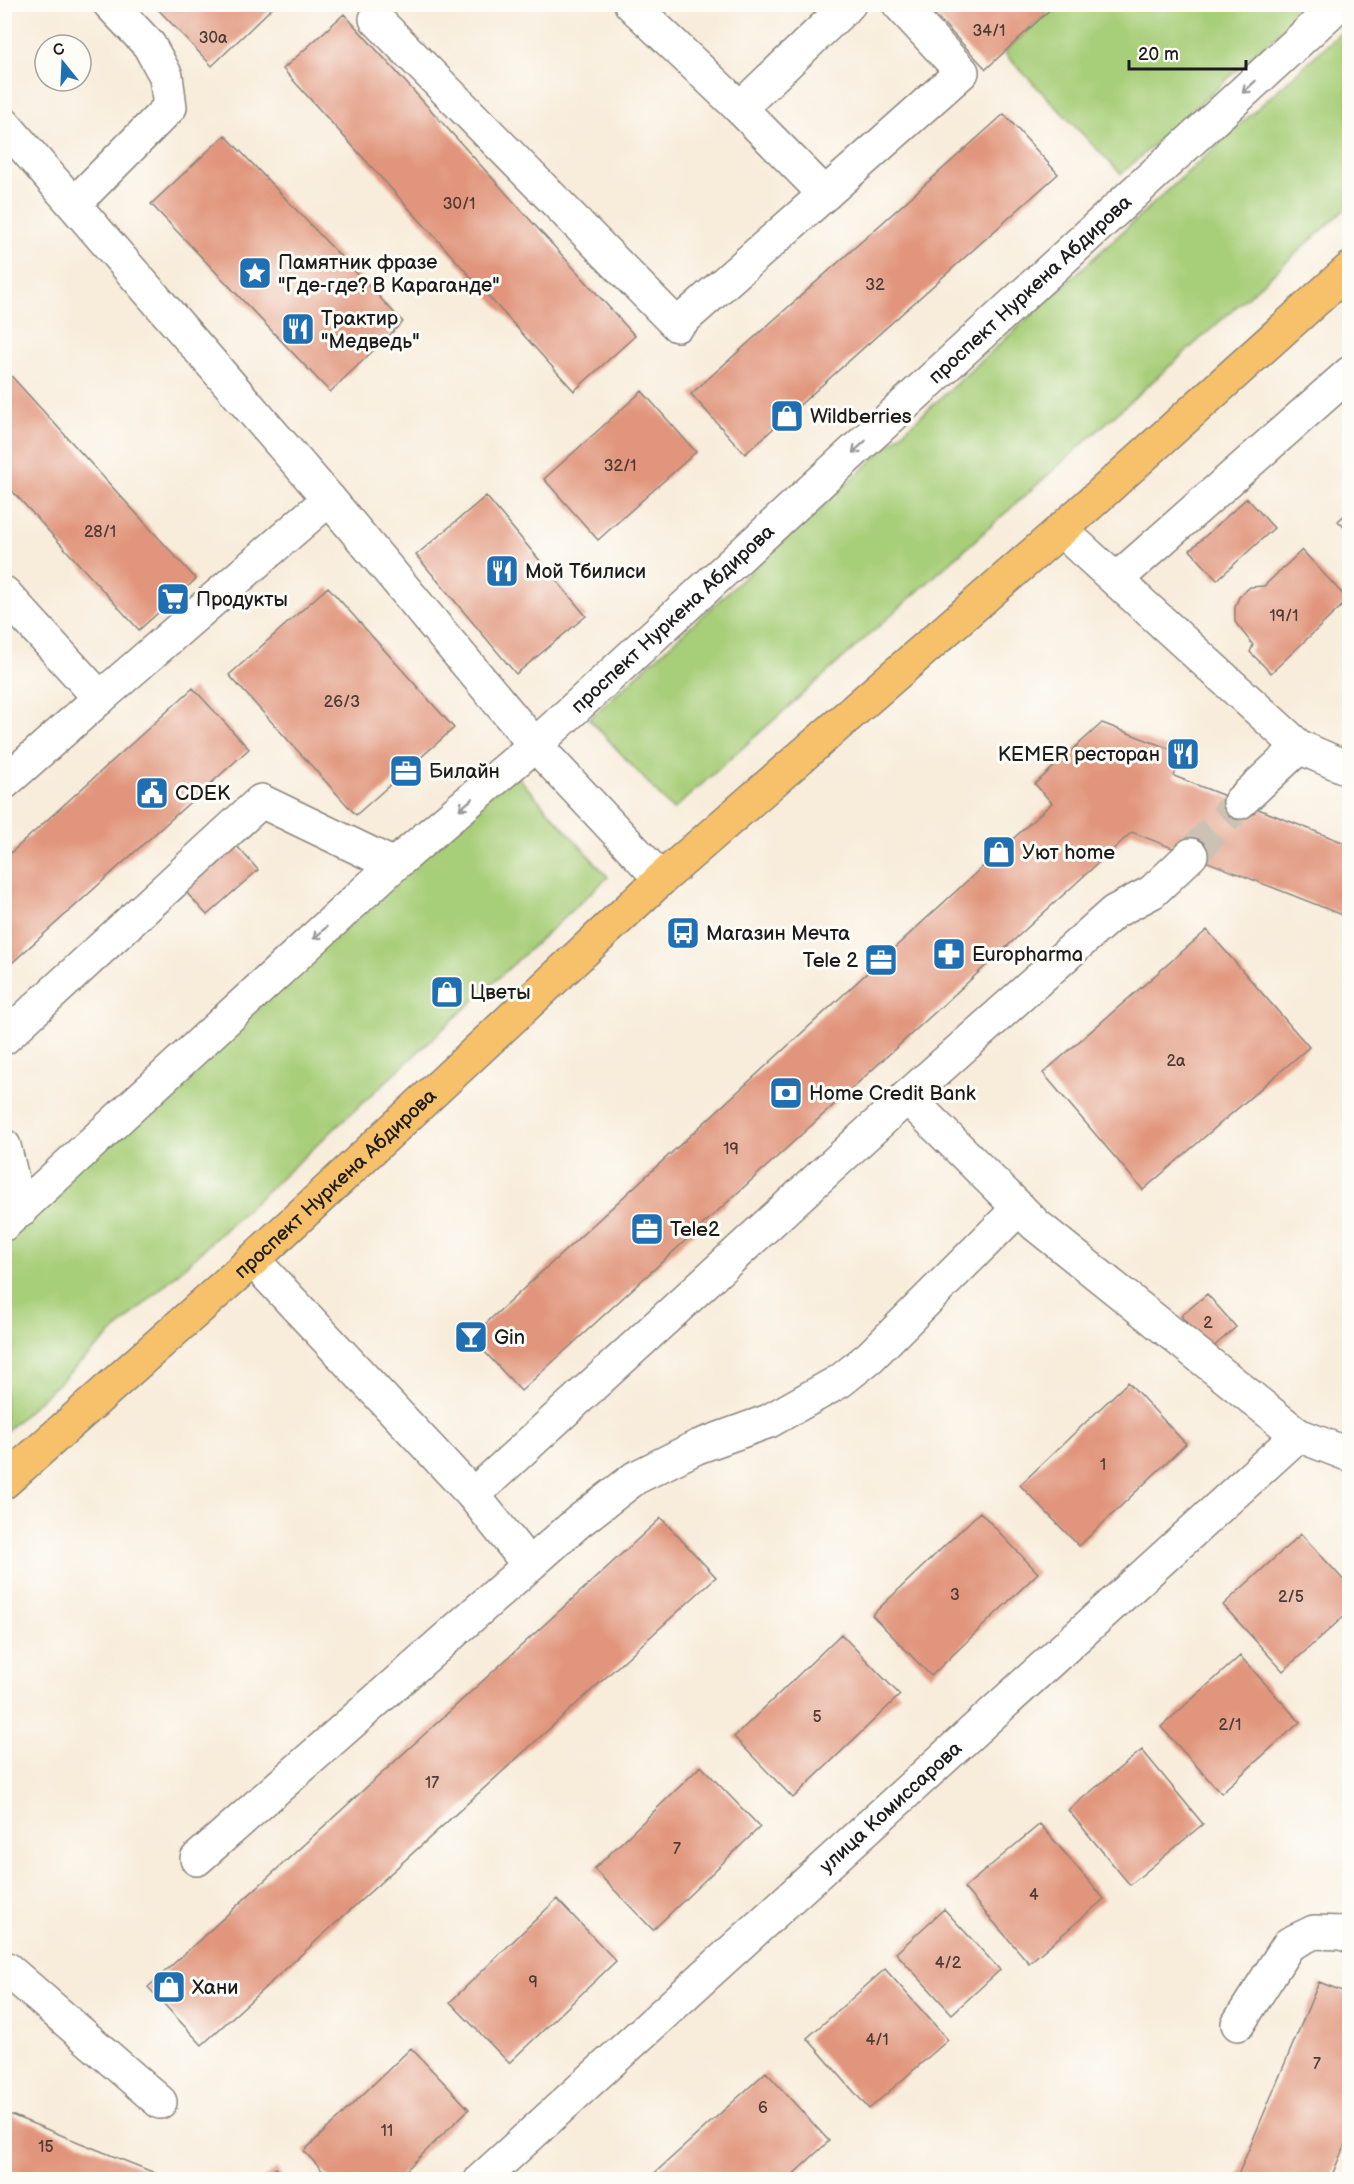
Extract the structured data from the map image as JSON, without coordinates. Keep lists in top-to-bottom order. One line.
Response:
{"streets":{"main road":["проспект Нуркена Абдирова"],"street":["улица Комиссарова"]},"one_way":["проспект Нуркена Абдирова"],"places":{"place":["Памятник фразе \"Где-где? В Караганде\""],"restaurant":["Трактир \"Медведь\"","Мой Тбилиси","KEMER ресторан"],"shop":["Wildberries","Уют home","Цветы","Хани"],"supermarket":["Продукты"],"office":["Билайн","Tele 2","Tele2"],"public building":["CDEK"],"bus stop":["Магазин Мечта"],"pharmacy":["Europharma"],"bank":["Home Credit Bank"],"bar":["Gin"]},"house_numbers":["34/1","30а","30/1","32","32/1","28/1","19/1","26/3","2а","19","2","1","3","2/5","5","2/1","17","7","4","4/2","9","4/1","7","6","11","15"],"scale_bar":"20 m","north":"top"}
